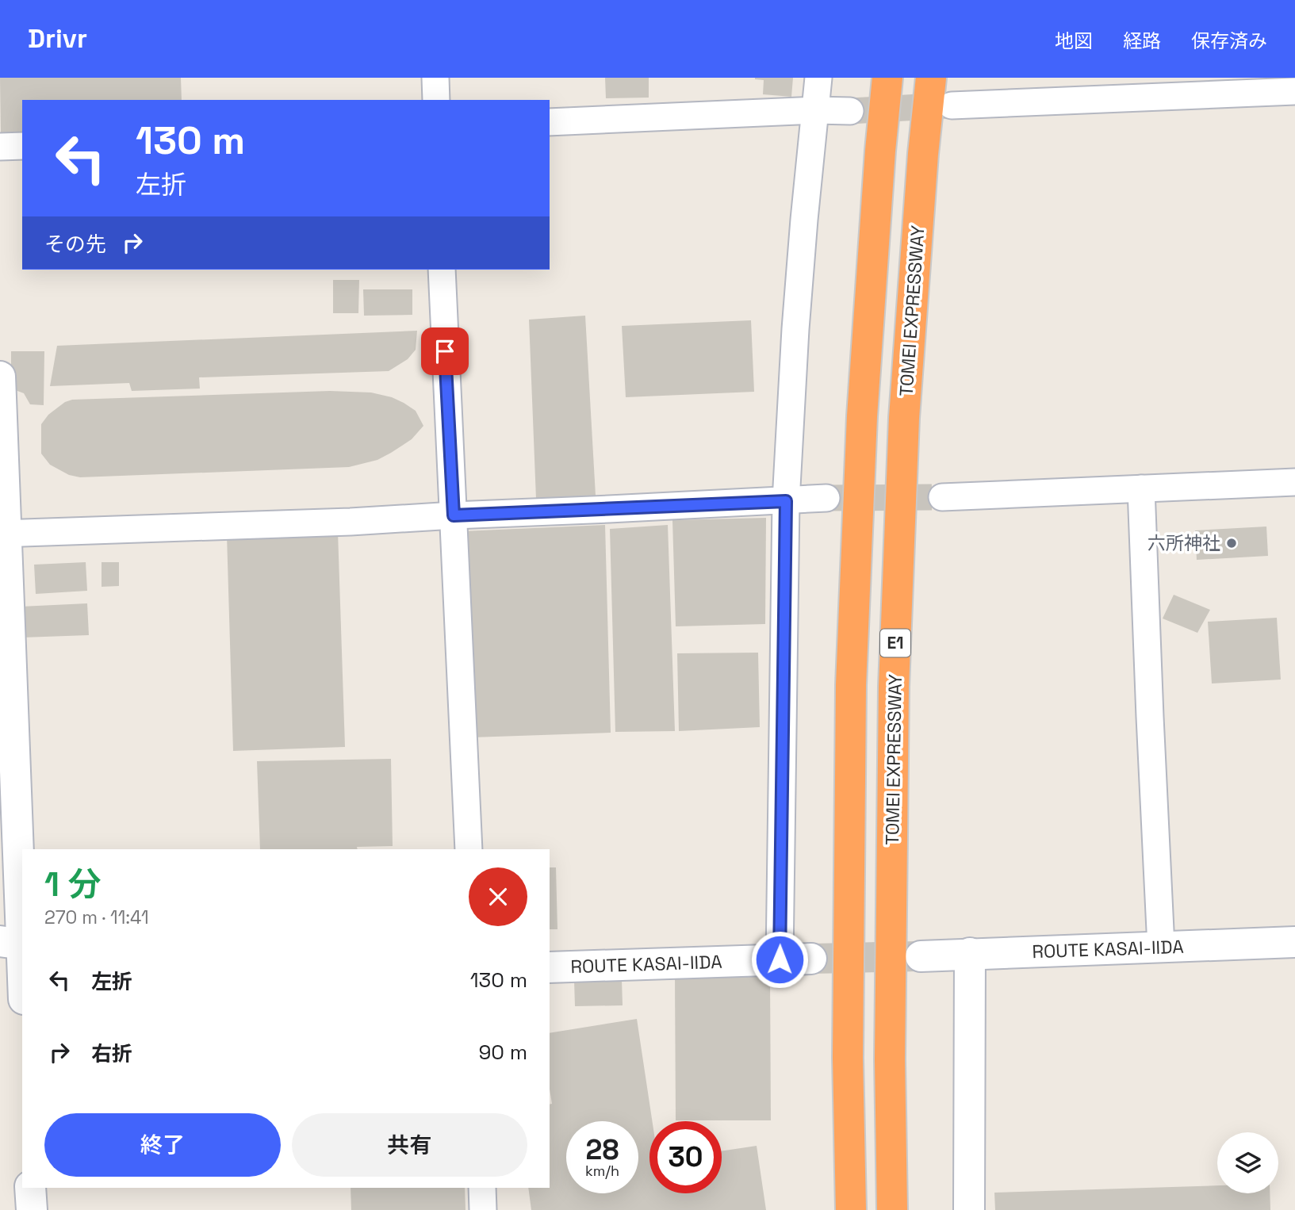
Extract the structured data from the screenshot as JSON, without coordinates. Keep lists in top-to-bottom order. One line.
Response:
{"streets":{"highway":["TOMEI EXPRESSWAY","E1"],"street":["ROUTE KASAI-IIDA"]},"places":["六所神社"],"page":{"header":"Drivr","nav":["地図","経路","保存済み"],"turn":["130 m","左折"],"then":"その先","heading":["1 分","270 m · 11:41"],"list":[{"name":"左折","value":"130 m"},{"name":"右折","value":"90 m"}],"buttons":["終了","共有"],"speed":"28 km/h","limit":"30"}}
